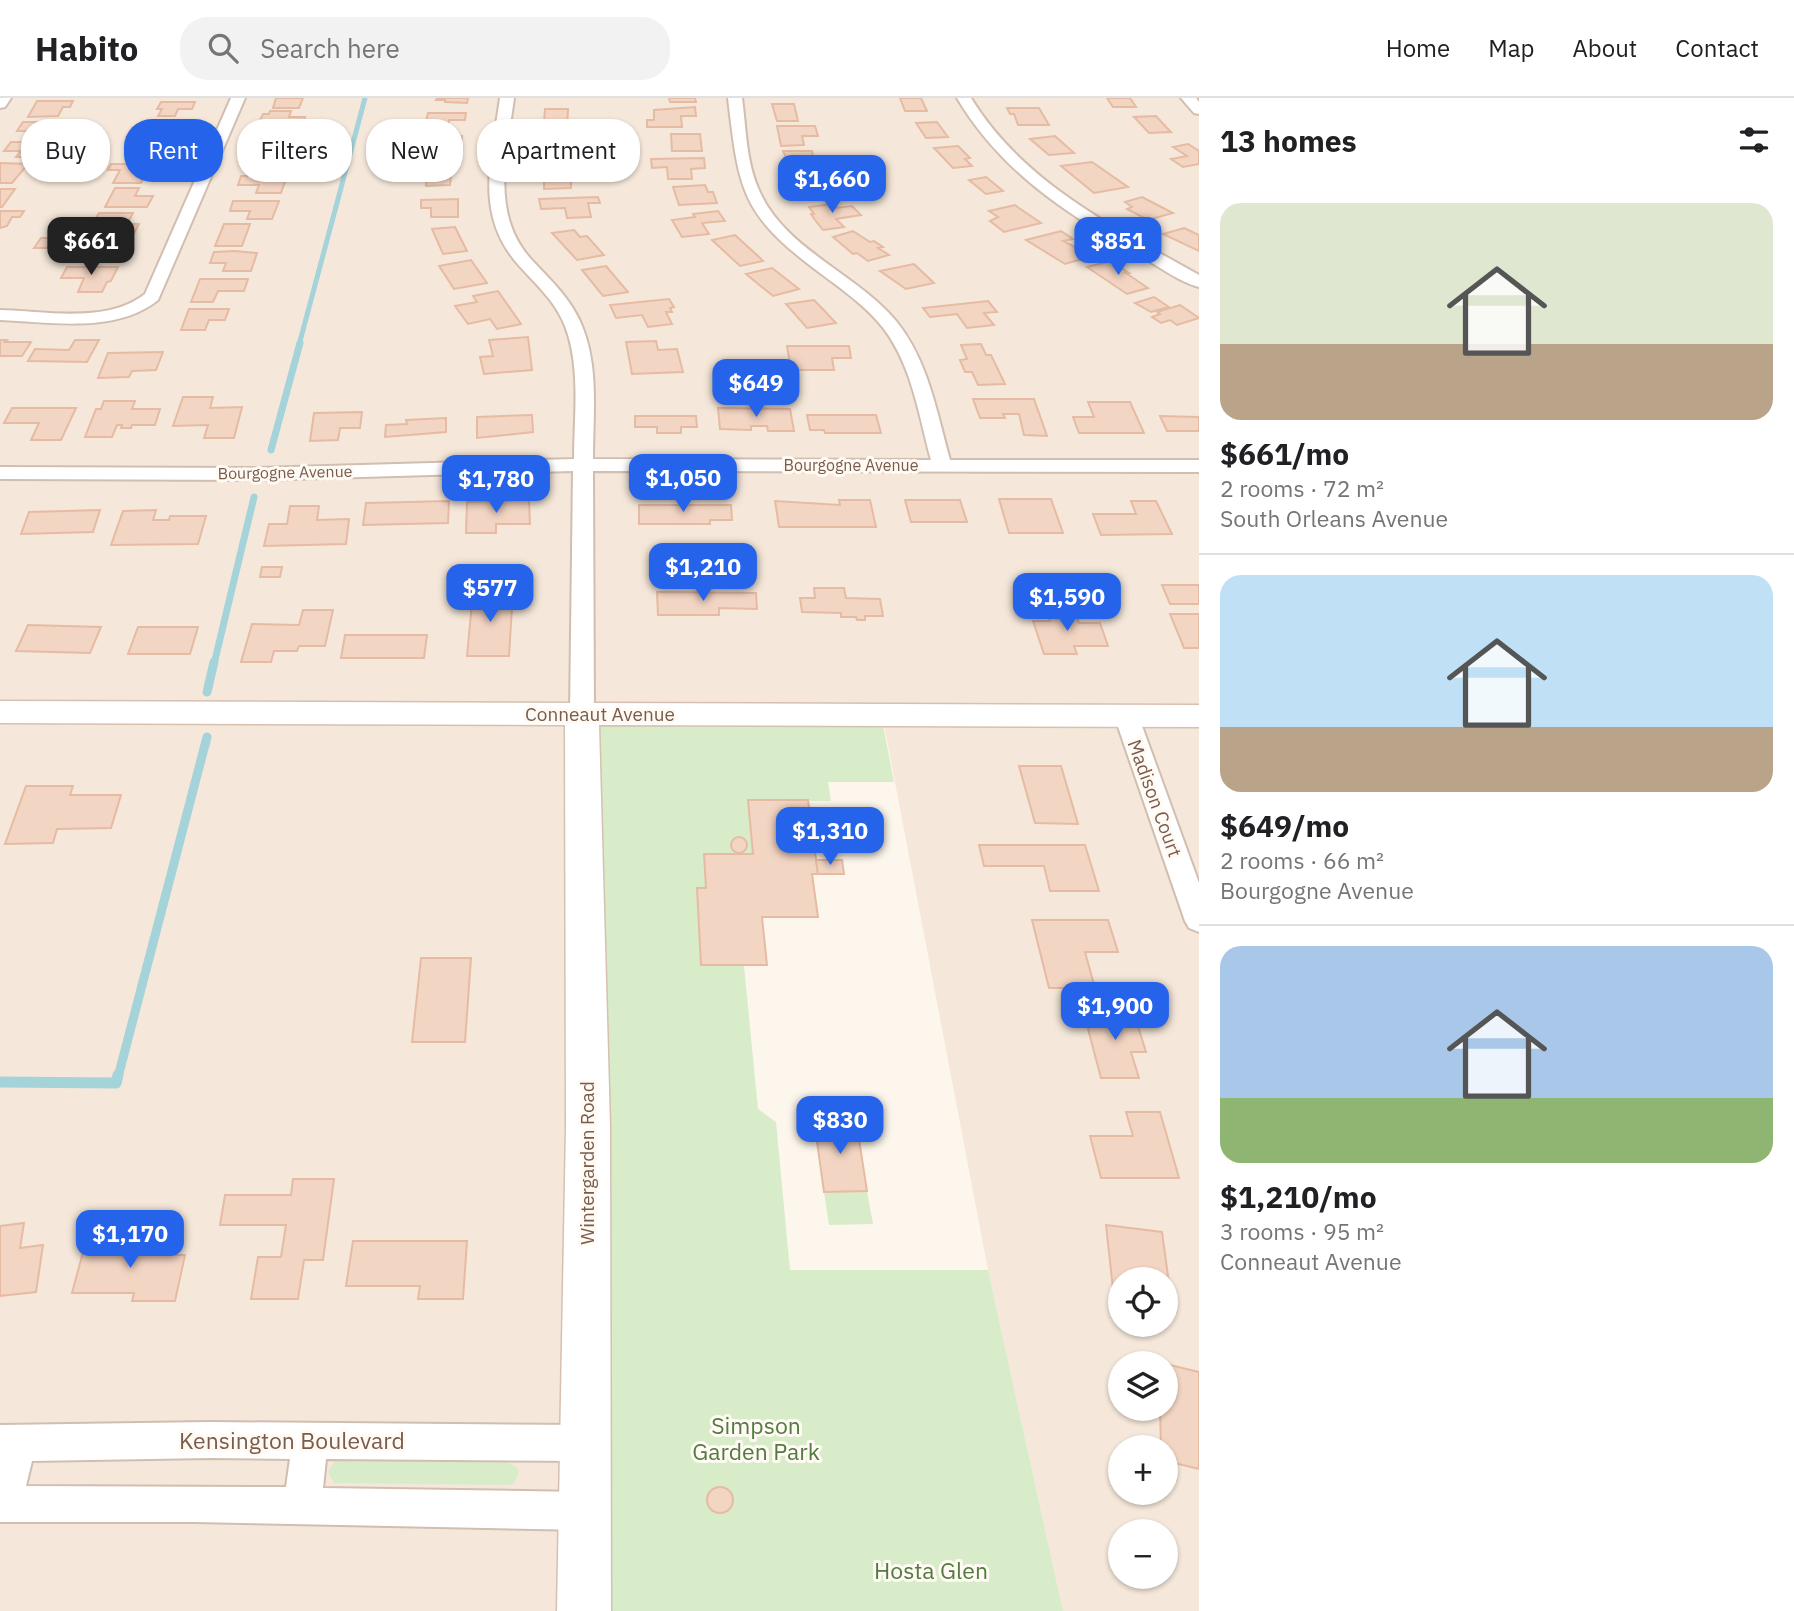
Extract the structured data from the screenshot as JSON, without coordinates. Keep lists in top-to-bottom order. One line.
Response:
{"streets":{"street":["Bourgogne Avenue","Conneaut Avenue","Madison Court","Wintergarden Road","Kensington Boulevard"]},"crossings":[["Conneaut Avenue","Madison Court"],["Conneaut Avenue","Wintergarden Road"],["Wintergarden Road","Kensington Boulevard"]],"parks":["Simpson Garden Park","Hosta Glen"],"page":{"header":"Habito","search":"Search here","nav":["Home","Map","About","Contact"],"heading":"13 homes","chip":["Buy","Rent","Filters","New","Apartment"],"price":["$1,660","$661","$851","$649","$1,050","$1,780","$1,210","$577","$1,590","$1,310","$1,900","$830","$1,170"],"list":[{"name":"$661/mo","note":"2 rooms · 72 m² · South Orleans Avenue"},{"name":"$649/mo","note":"2 rooms · 66 m² · Bourgogne Avenue"},{"name":"$1,210/mo","note":"3 rooms · 95 m² · Conneaut Avenue"}],"map_buttons":["+","−"]}}
